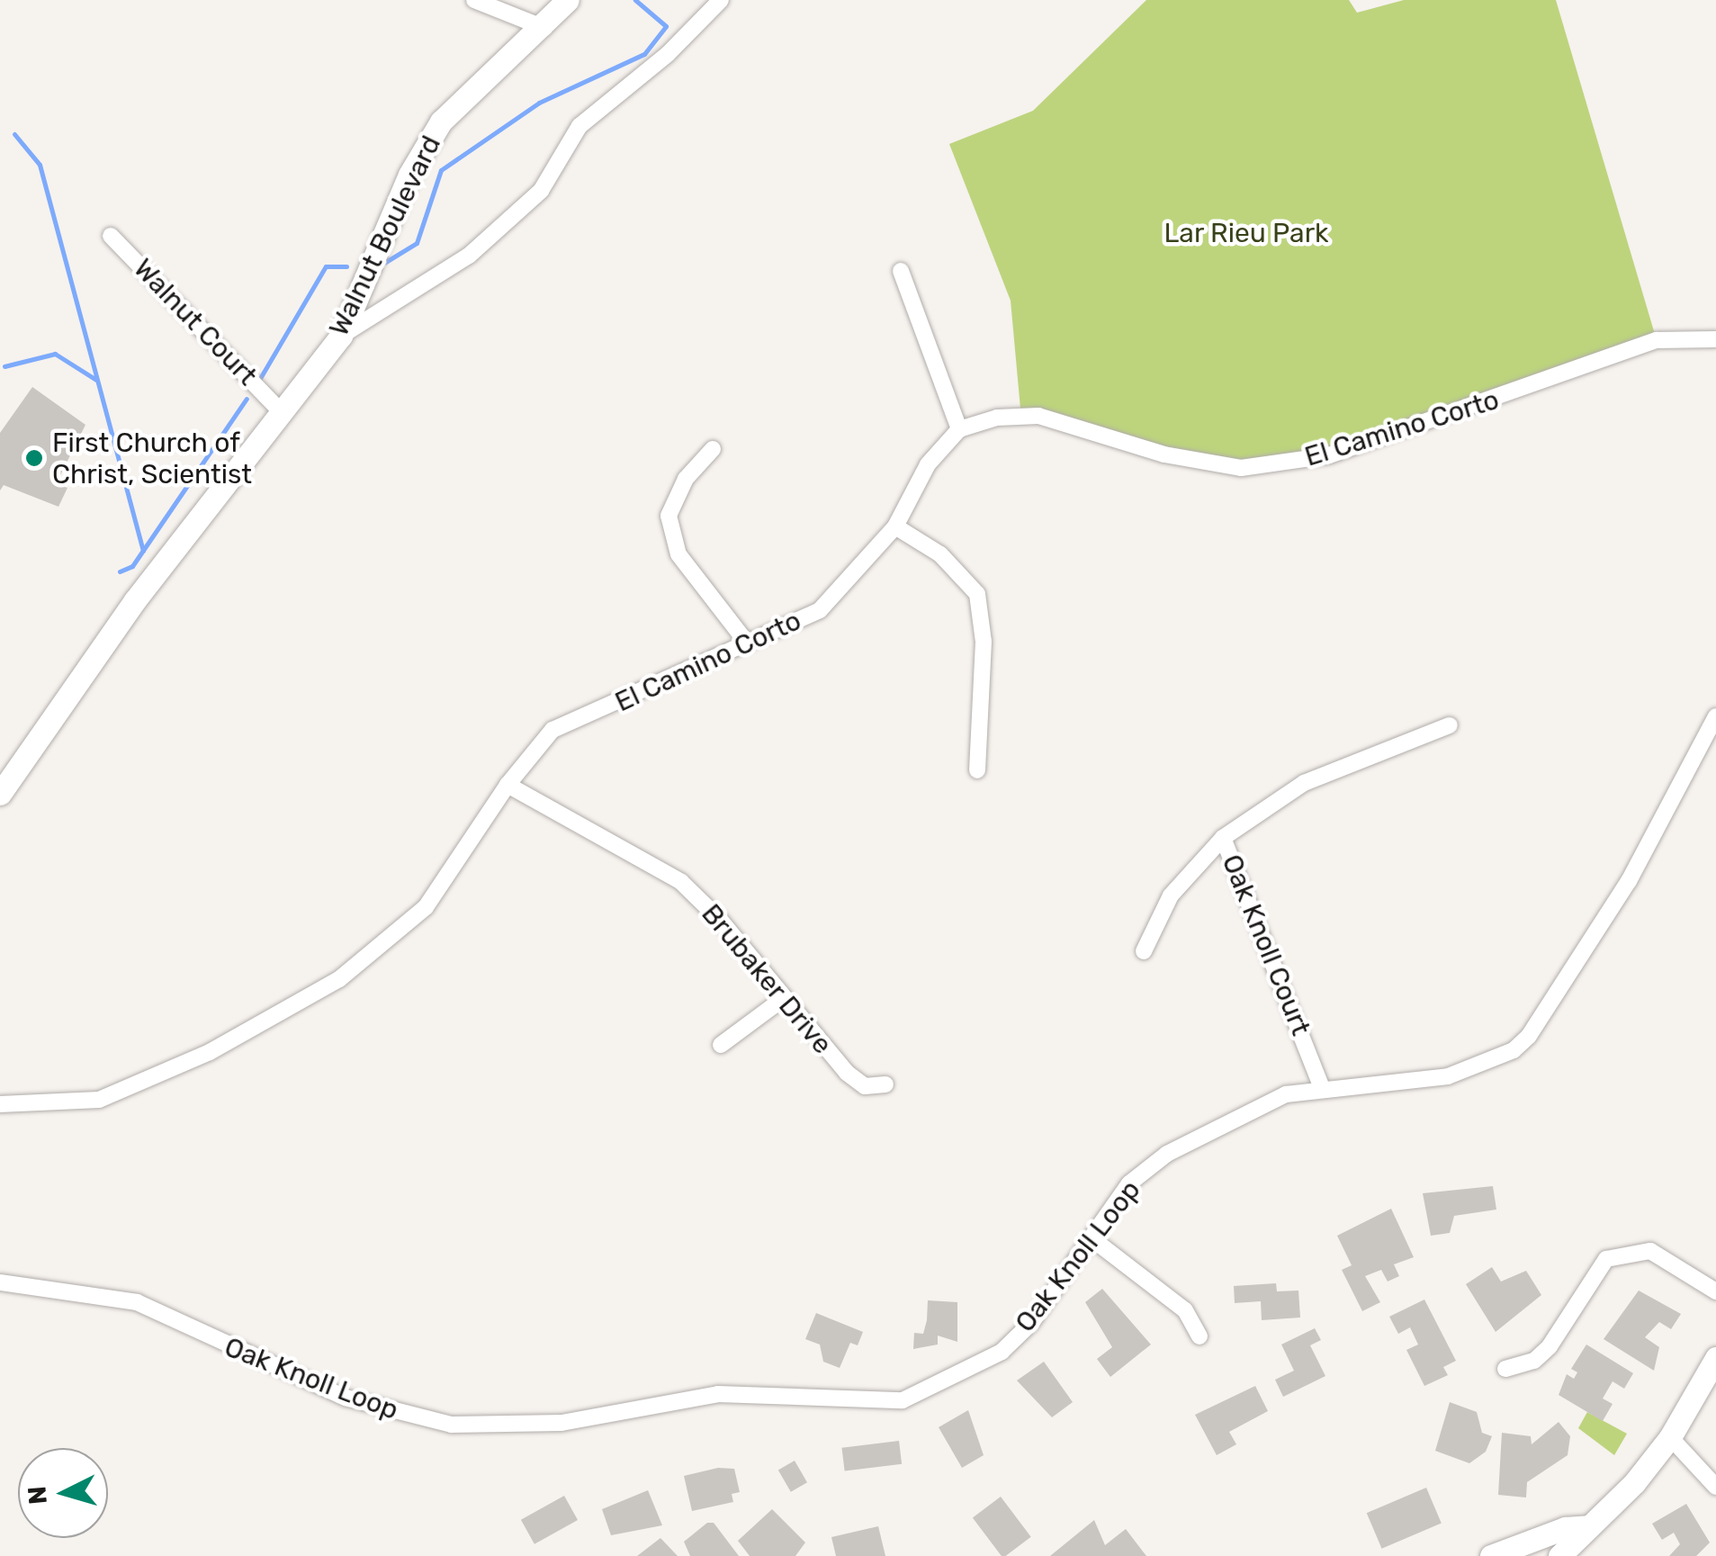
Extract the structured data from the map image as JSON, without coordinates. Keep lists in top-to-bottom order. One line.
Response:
{"streets":{"street":["Walnut Boulevard","Walnut Court","El Camino Corto","Oak Knoll Court","Brubaker Drive","Oak Knoll Loop"]},"crossings":[["Walnut Boulevard","Walnut Court"],["El Camino Corto","Brubaker Drive"],["Oak Knoll Court","Oak Knoll Loop"]],"parks":["Lar Rieu Park"],"places":["First Church of Christ, Scientist"],"north":"left"}
